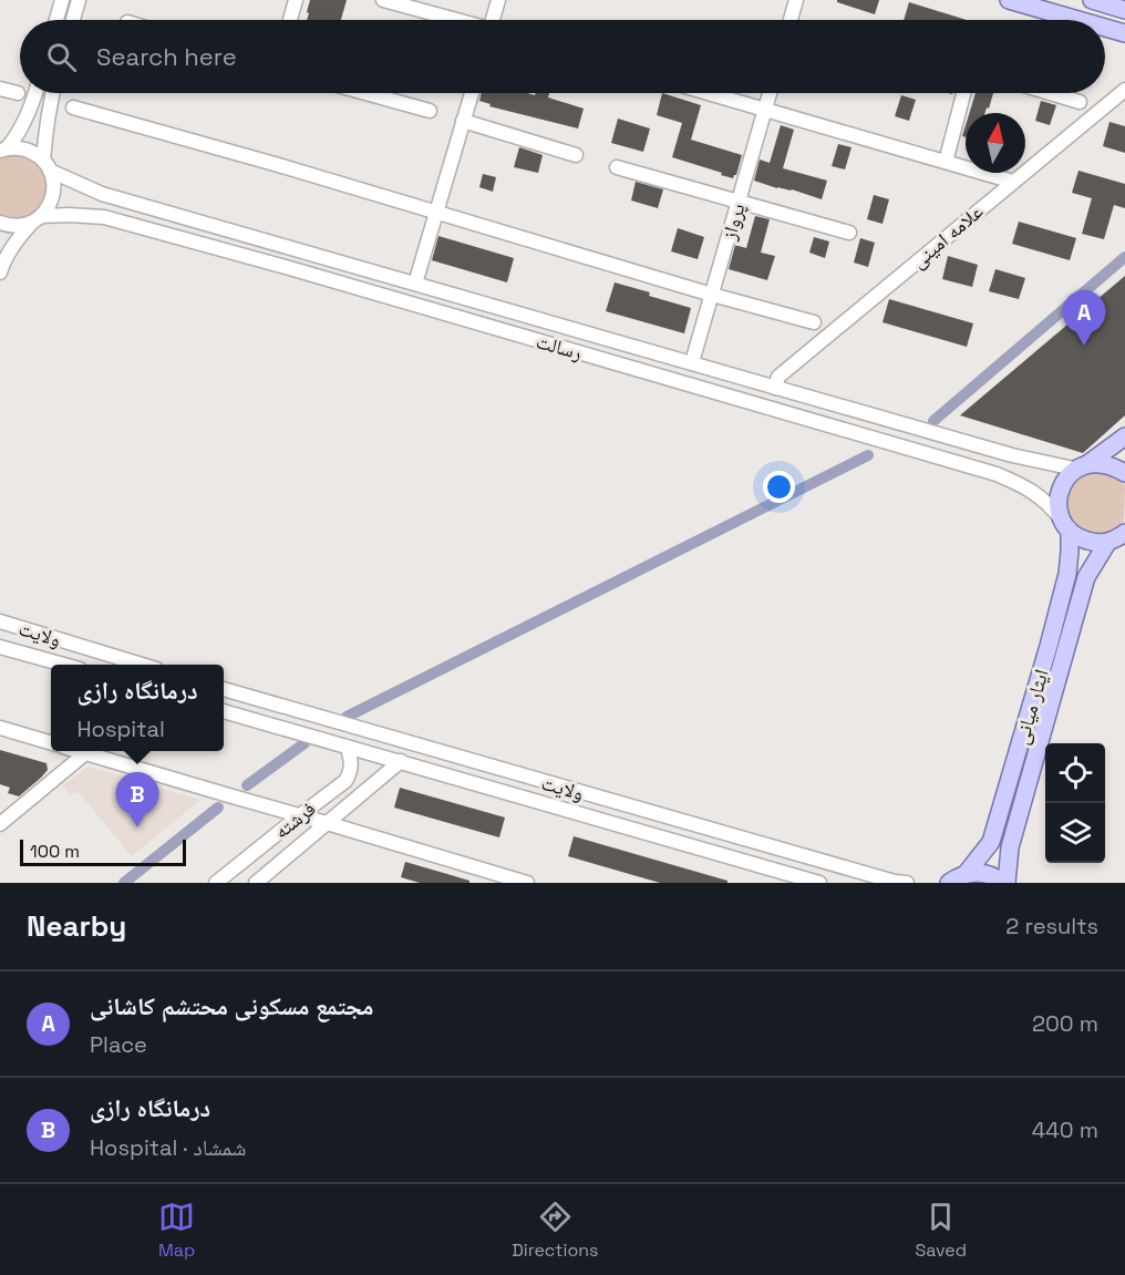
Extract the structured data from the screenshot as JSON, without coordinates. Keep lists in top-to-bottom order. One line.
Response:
{"streets":{"main road":["ایثار میانی"],"street":["پرواز","علامه امینی","رسالت","ولایت","فرشته"]},"crossings":[["پرواز","رسالت"],["علامه امینی","رسالت"],["رسالت","ایثار میانی"],["ولایت","فرشته"]],"scale_bar":"100 m","north":"top","page":{"search":"Search here","pins":["A","B"],"popup":["درمانگاه رازی","Hospital"],"scale":"100 m","heading":["Nearby","2 results"],"list":[{"mark":"A","name":"مجتمع مسکونی محتشم کاشانی","note":"Place","value":"200 m"},{"mark":"B","name":"درمانگاه رازی","note":"Hospital · شمشاد","value":"440 m"}],"nav":["Map","Directions","Saved"]}}
